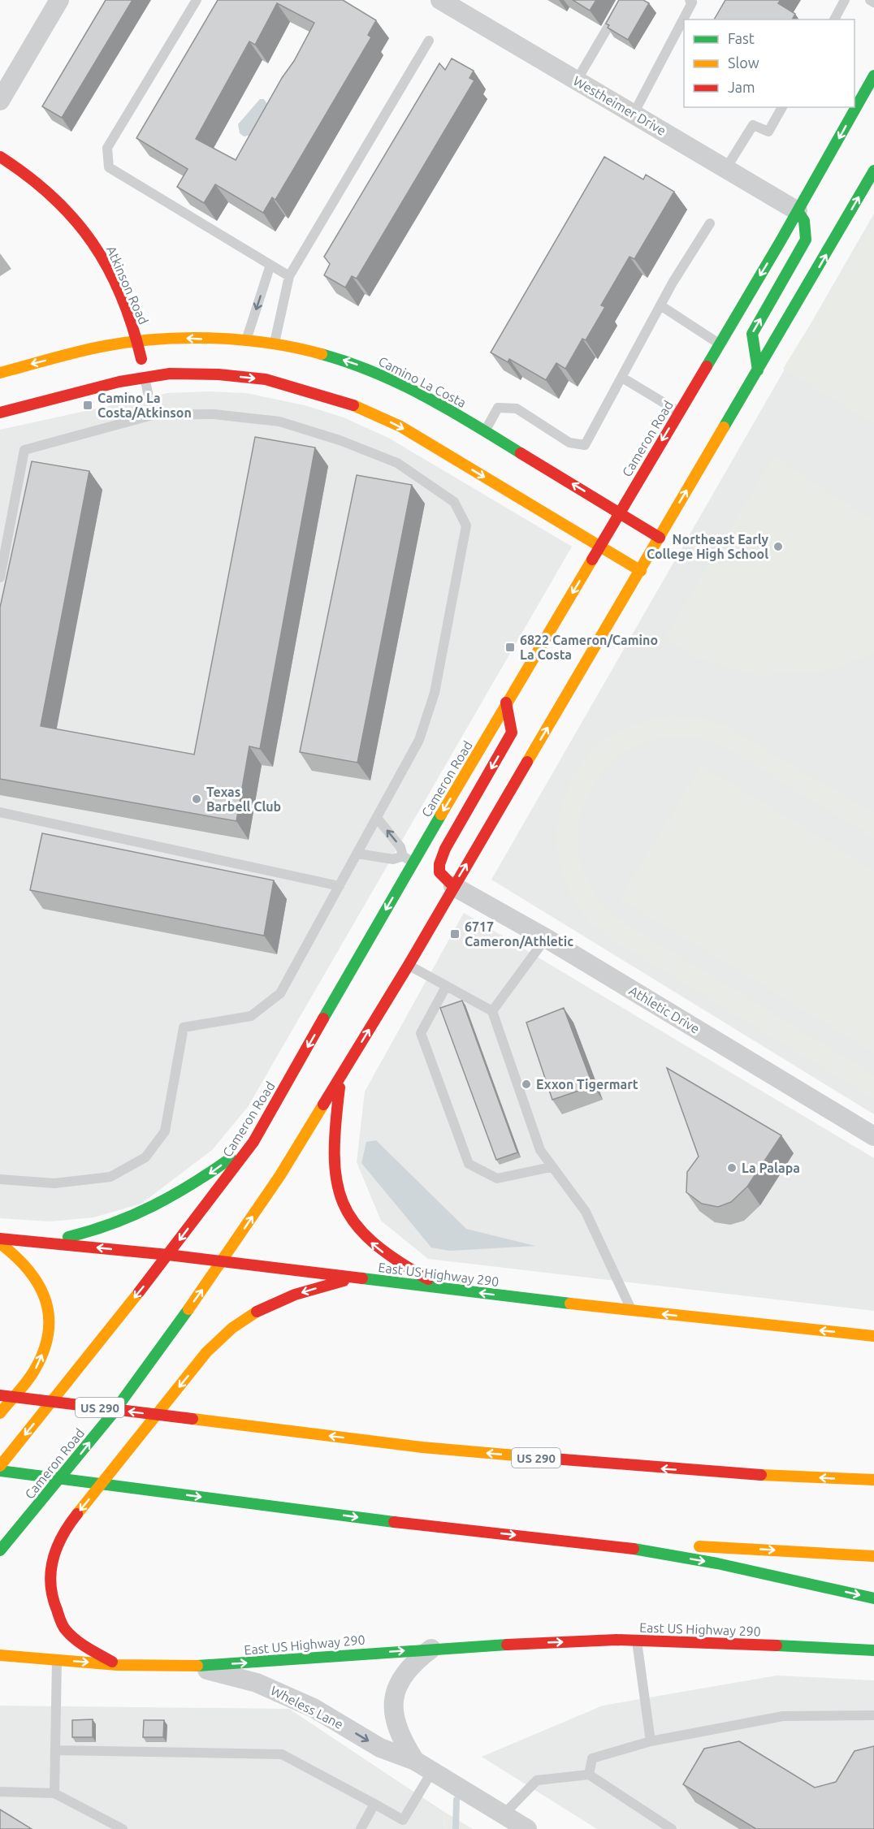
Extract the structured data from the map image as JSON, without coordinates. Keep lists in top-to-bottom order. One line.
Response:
{"streets":{"main road":["Atkinson Road","Camino La Costa","Cameron Road","East US Highway 290","US 290"],"street":["Westheimer Drive","Athletic Drive","Wheless Lane"]},"crossings":[["Westheimer Drive","Cameron Road"],["Atkinson Road","Camino La Costa"],["Camino La Costa","Cameron Road"],["Cameron Road","Athletic Drive"],["Cameron Road","East US Highway 290"],["East US Highway 290","Wheless Lane"]],"one_way":["Wheless Lane"],"places":{"transit":["Camino La Costa/Atkinson","6822 Cameron/Camino La Costa","6717 Cameron/Athletic"],"other":["Northeast Early College High School","Texas Barbell Club","Exxon Tigermart","La Palapa"]},"legend":["Fast","Slow","Jam"]}
